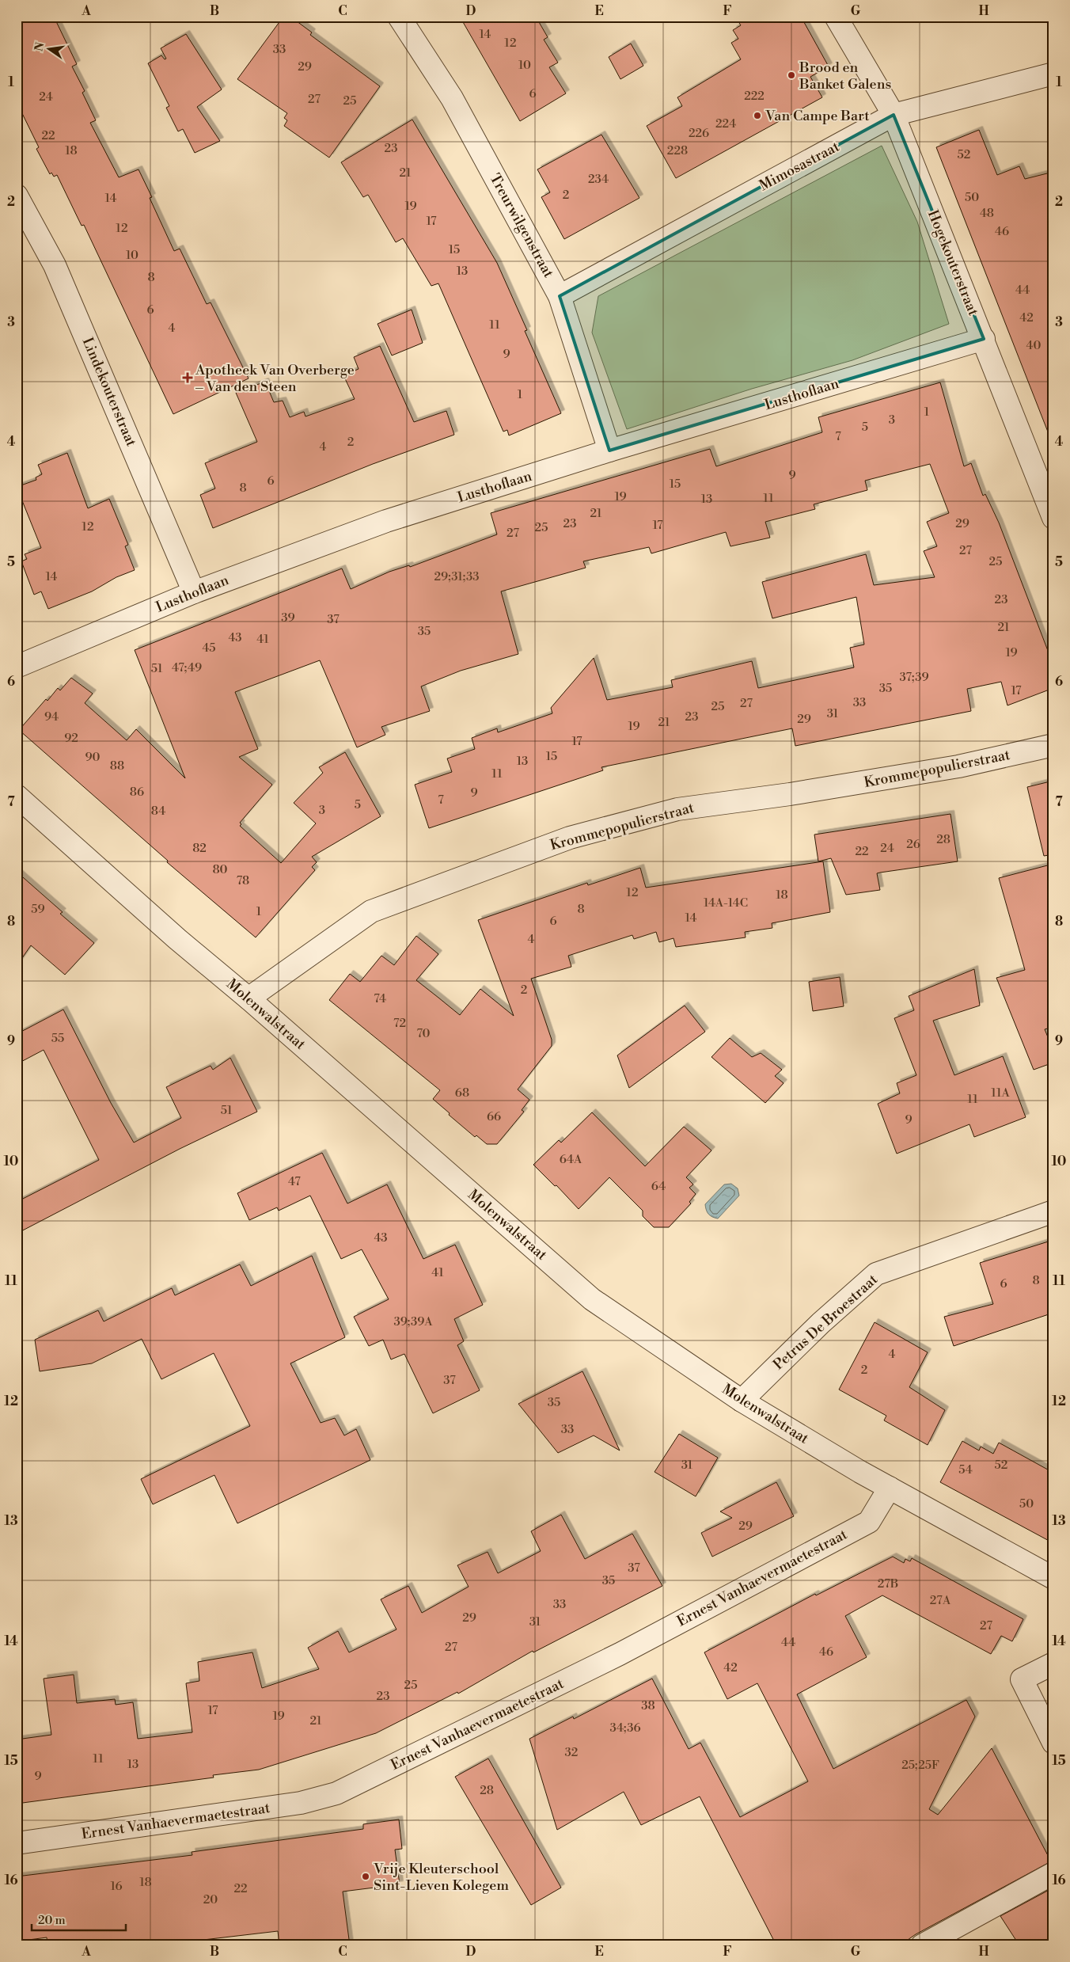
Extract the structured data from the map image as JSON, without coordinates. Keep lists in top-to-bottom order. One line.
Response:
{"streets":{"street":["Mimosastraat","Treurwilgenstraat","Hogekouterstraat","Lindekouterstraat","Lusthoflaan","Krommepopulierstraat","Molenwalstraat","Petrus De Broestraat","Ernest Vanhaevermaetestraat"]},"crossings":[["Mimosastraat","Treurwilgenstraat"],["Mimosastraat","Hogekouterstraat"],["Treurwilgenstraat","Lusthoflaan"],["Hogekouterstraat","Lusthoflaan"],["Lindekouterstraat","Lusthoflaan"],["Krommepopulierstraat","Molenwalstraat"],["Molenwalstraat","Petrus De Broestraat"],["Molenwalstraat","Ernest Vanhaevermaetestraat"]],"places":{"other":["Brood en Banket Galens","Van Campe Bart","Vrije Kleuterschool Sint-Lieven Kolegem"],"health":["Apotheek Van Overberge – Van den Steen"]},"house_numbers":["14","12","33","10","29","6","222","24","27","25","224","226","22","23","18","228","52","21","234","2","50","14","19","48","17","12","46","15","10","13","8","44","6","42","11","4","40","9","1","1","3","5","7","2","4","9","6","15","8","19","11","13","21","23","29","17","12","25","27","27","25","14","29;31;33","23","39","37","21","35","43","41","45","19","47;49","51","37;39","35","17","33","27","25","31","94","23","29","21","19","92","17","15","90","13","88","11","86","9","7","5","3","84","28","26","82","24","22","80","78","12","18","14A-14C","59","8","1","14","6","4","2","74","72","70","55","68","11A","11","51","66","9","64A","47","64","43","41","8","6","39;39A","4","2","37","35","33","31","52","54","50","29","37","35","27B","27A","33","29","31","27","44","27","46","42","25","23","38","17","19","21","34;36","32","11","13","25;25F","9","28","18","16","22","20"],"scale_bar":"20 m","north":"left","grid":{"columns":["A","B","C","D","E","F","G","H"],"rows":["1","2","3","4","5","6","7","8","9","10","11","12","13","14","15","16"]}}
